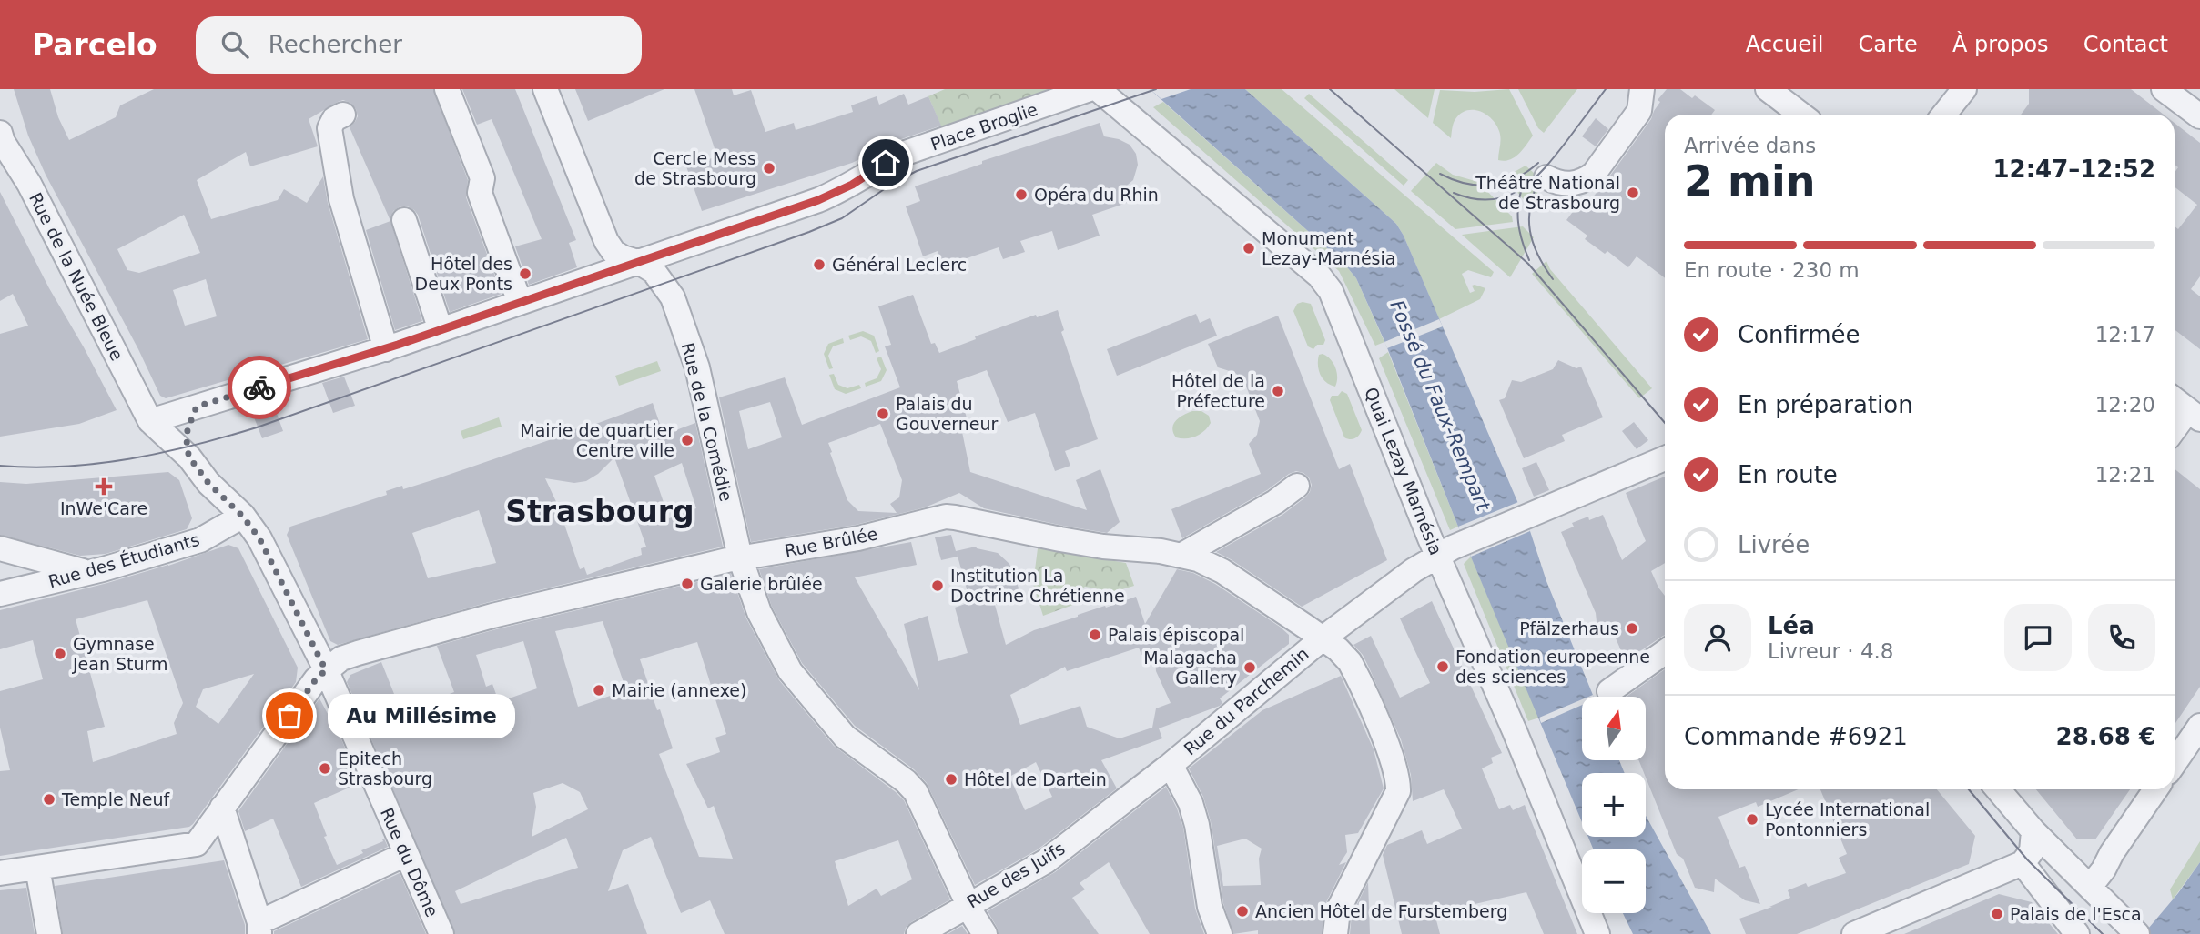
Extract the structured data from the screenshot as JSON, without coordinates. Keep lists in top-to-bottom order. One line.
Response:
{"streets":{"street":["Place Broglie","Rue de la Nuée Bleue","Rue de la Comédie","Quai Lezay Marnésia","Rue Brûlée","Rue des Étudiants","Rue du Parchemin","Rue du Dôme","Rue des Juifs"]},"crossings":[["Place Broglie","Rue de la Nuée Bleue"],["Place Broglie","Rue de la Comédie"],["Rue de la Comédie","Rue Brûlée"],["Rue de la Comédie","Rue des Juifs"],["Quai Lezay Marnésia","Rue du Parchemin"],["Rue Brûlée","Rue du Parchemin"],["Rue Brûlée","Rue du Dôme"],["Rue des Étudiants","Rue du Dôme"],["Rue du Parchemin","Rue des Juifs"]],"districts":["Strasbourg"],"water":["Fossé du Faux-Rempart"],"places":{"other":["Cercle Mess de Strasbourg","Théâtre National de Strasbourg","Opéra du Rhin","Monument Lezay-Marnésia","Général Leclerc","Hôtel des Deux Ponts","Hôtel de la Préfecture","Palais du Gouverneur","Mairie de quartier Centre ville","Galerie brûlée","Institution La Doctrine Chrétienne","Pfälzerhaus","Palais épiscopal","Gymnase Jean Sturm","Fondation europeenne des sciences","Malagacha Gallery","Mairie (annexe)","Au Millésime","Epitech Strasbourg","Hôtel de Dartein","Temple Neuf","Lycée International Pontonniers","Ancien Hôtel de Furstemberg","Palais de l'Esca"],"health":["InWe'Care"]},"north":"top","page":{"header":"Parcelo","search":"Rechercher","nav":["Accueil","Carte","À propos","Contact"],"heading":["2 min","Arrivée dans","12:47–12:52"],"panel":["Léa","Livreur · 4.8","Commande #6921","28.68 €"],"bar":"En route · 230 m","list":[["Confirmée","12:17"],["En préparation","12:20"],["En route","12:21"],"Livrée"],"bubble":"Au Millésime","map_buttons":["+","−"]}}
